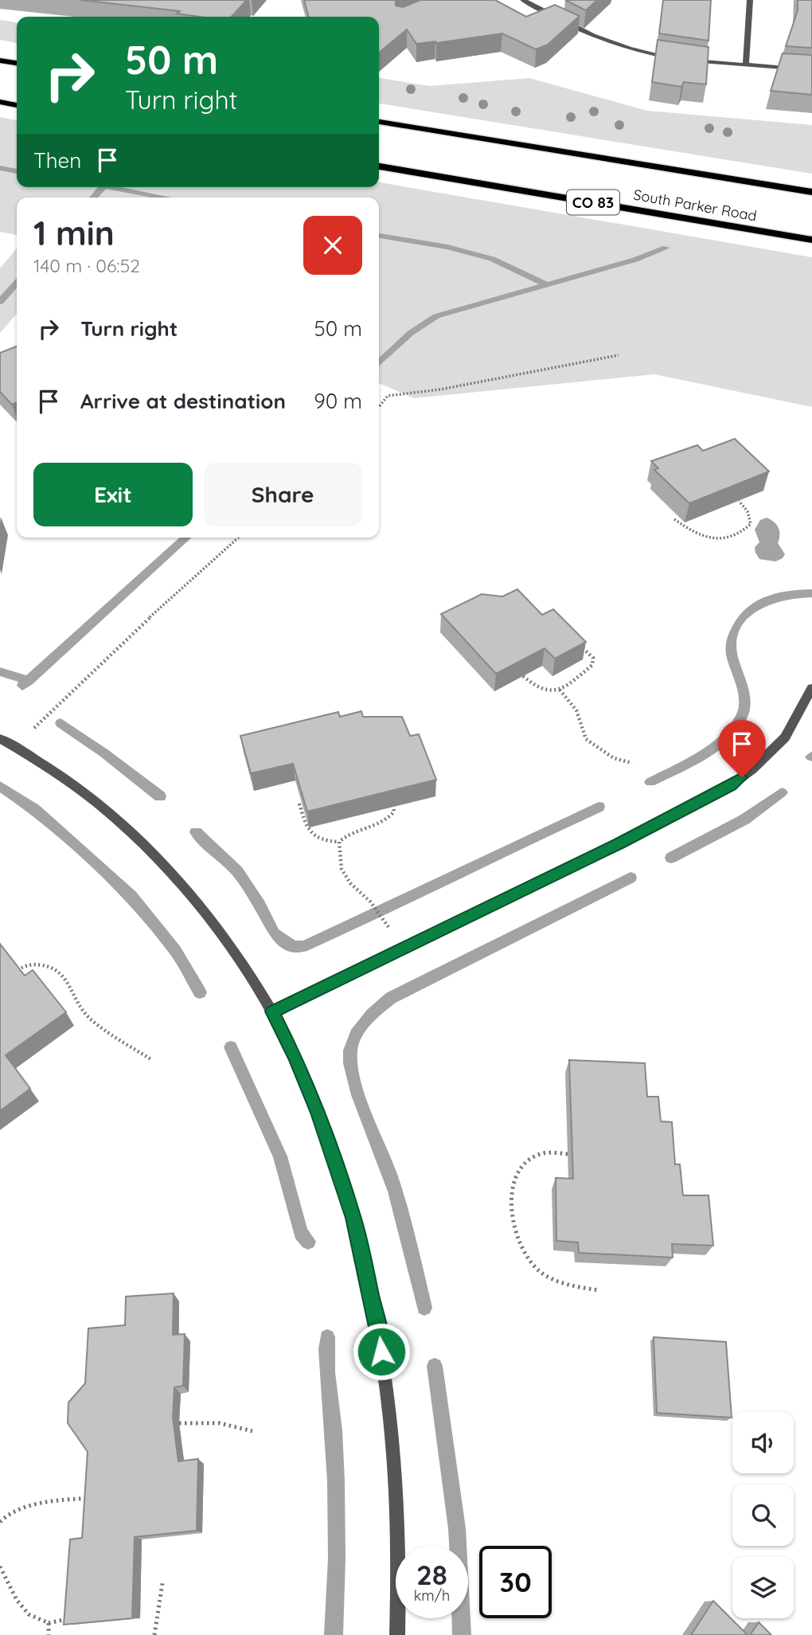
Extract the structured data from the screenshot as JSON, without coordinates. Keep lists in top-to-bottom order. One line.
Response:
{"streets":{"highway":["CO 83","South Parker Road"]},"page":{"turn":["50 m","Turn right"],"then":"Then","heading":["1 min","140 m · 06:52"],"list":[{"name":"Turn right","value":"50 m"},{"name":"Arrive at destination","value":"90 m"}],"buttons":["Exit","Share"],"speed":"28 km/h","limit":"30"}}
